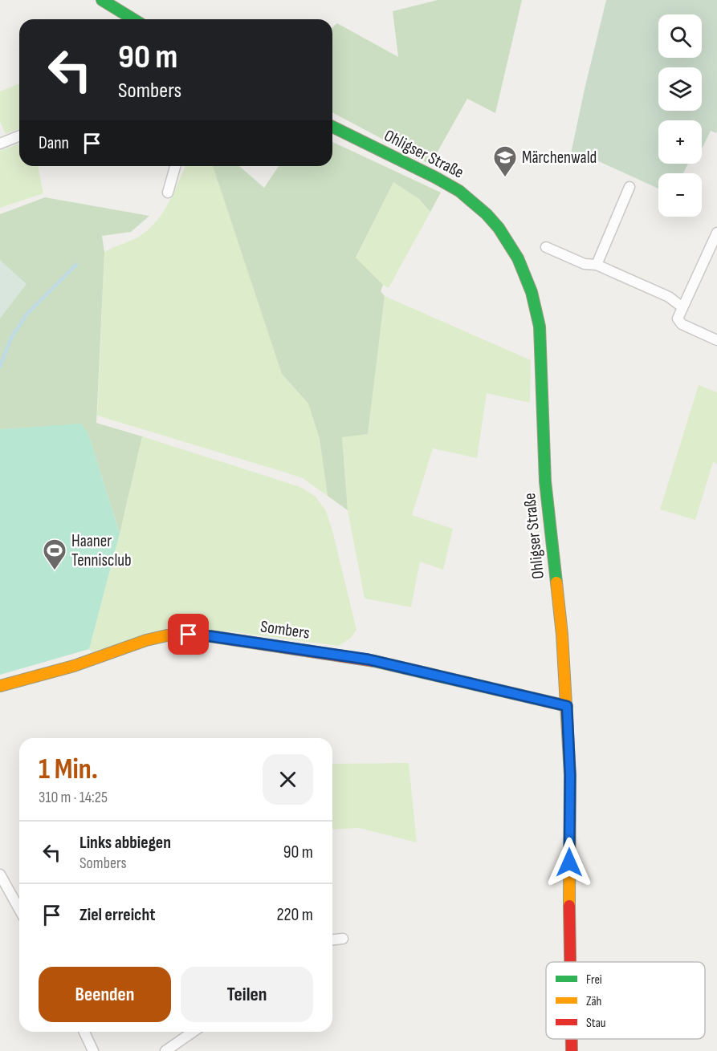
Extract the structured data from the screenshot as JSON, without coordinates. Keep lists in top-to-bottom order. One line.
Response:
{"streets":{"main road":["Ohligser Straße","Sombers"]},"crossings":[["Ohligser Straße","Sombers"]],"places":{"school or university":["Märchenwald"],"sports":["Haaner Tennisclub"]},"legend":["Frei","Zäh","Stau"],"page":{"map_buttons":["+","−"],"turn":["90 m","Sombers"],"then":"Dann","heading":["1 Min.","310 m · 14:25"],"list":[{"name":"Links abbiegen","note":"Sombers","value":"90 m"},{"name":"Ziel erreicht","value":"220 m"}],"buttons":["Beenden","Teilen"]}}
